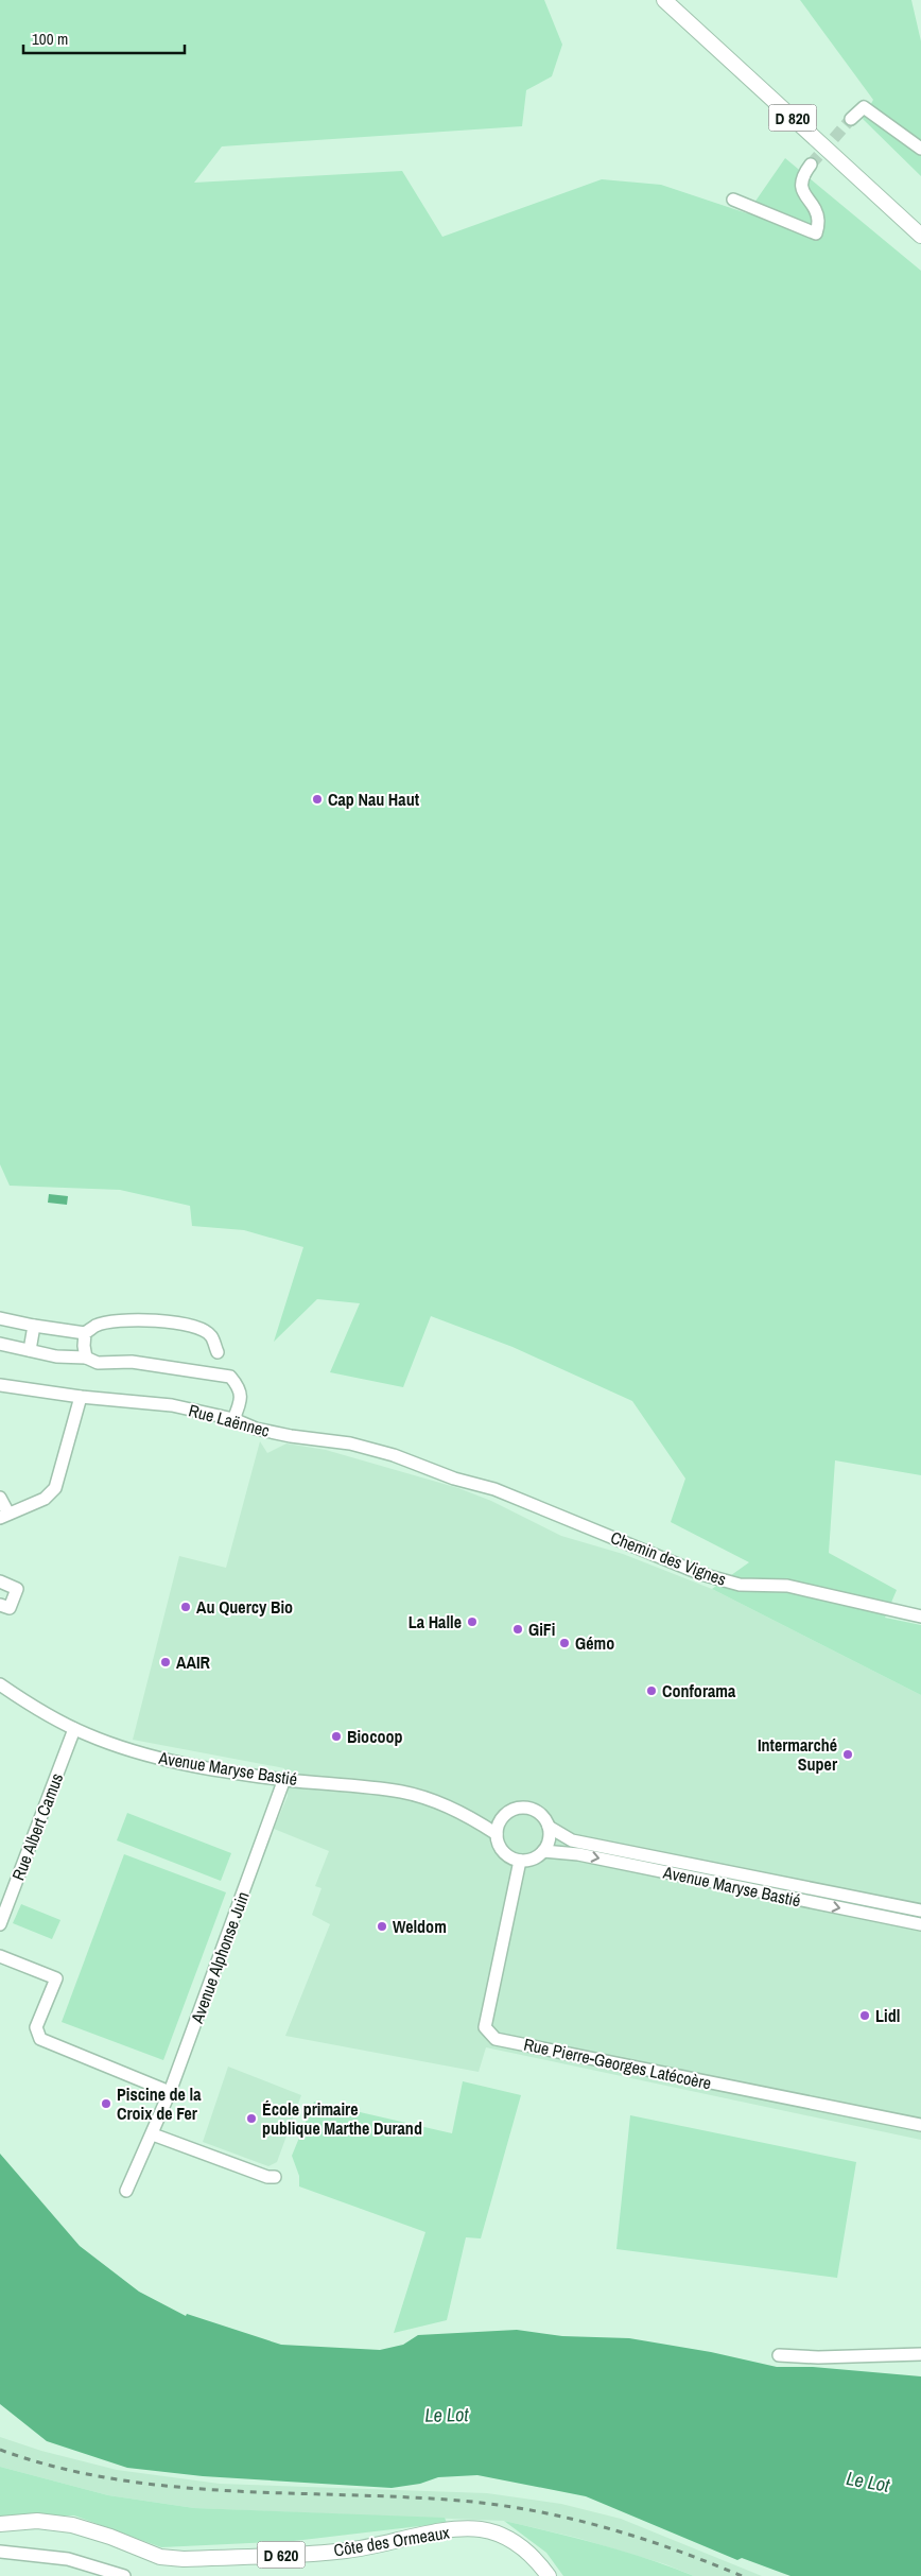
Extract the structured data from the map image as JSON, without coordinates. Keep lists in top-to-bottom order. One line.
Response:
{"streets":{"main road":["D 820","Côte des Ormeaux","D 620"],"street":["Rue Laënnec","Chemin des Vignes","Avenue Maryse Bastié","Rue Albert Camus","Avenue Alphonse Juin","Rue Pierre-Georges Latécoère"]},"crossings":[["Rue Laënnec","Chemin des Vignes"],["Avenue Maryse Bastié","Rue Albert Camus"],["Avenue Maryse Bastié","Avenue Alphonse Juin"],["Avenue Maryse Bastié","Rue Pierre-Georges Latécoère"]],"water":["Le Lot"],"places":["Cap Nau Haut","Au Quercy Bio","La Halle","GiFi","Gémo","AAIR","Conforama","Biocoop","Intermarché Super","Weldom","Lidl","Piscine de la Croix de Fer","École primaire publique Marthe Durand"],"scale_bar":"100 m"}
